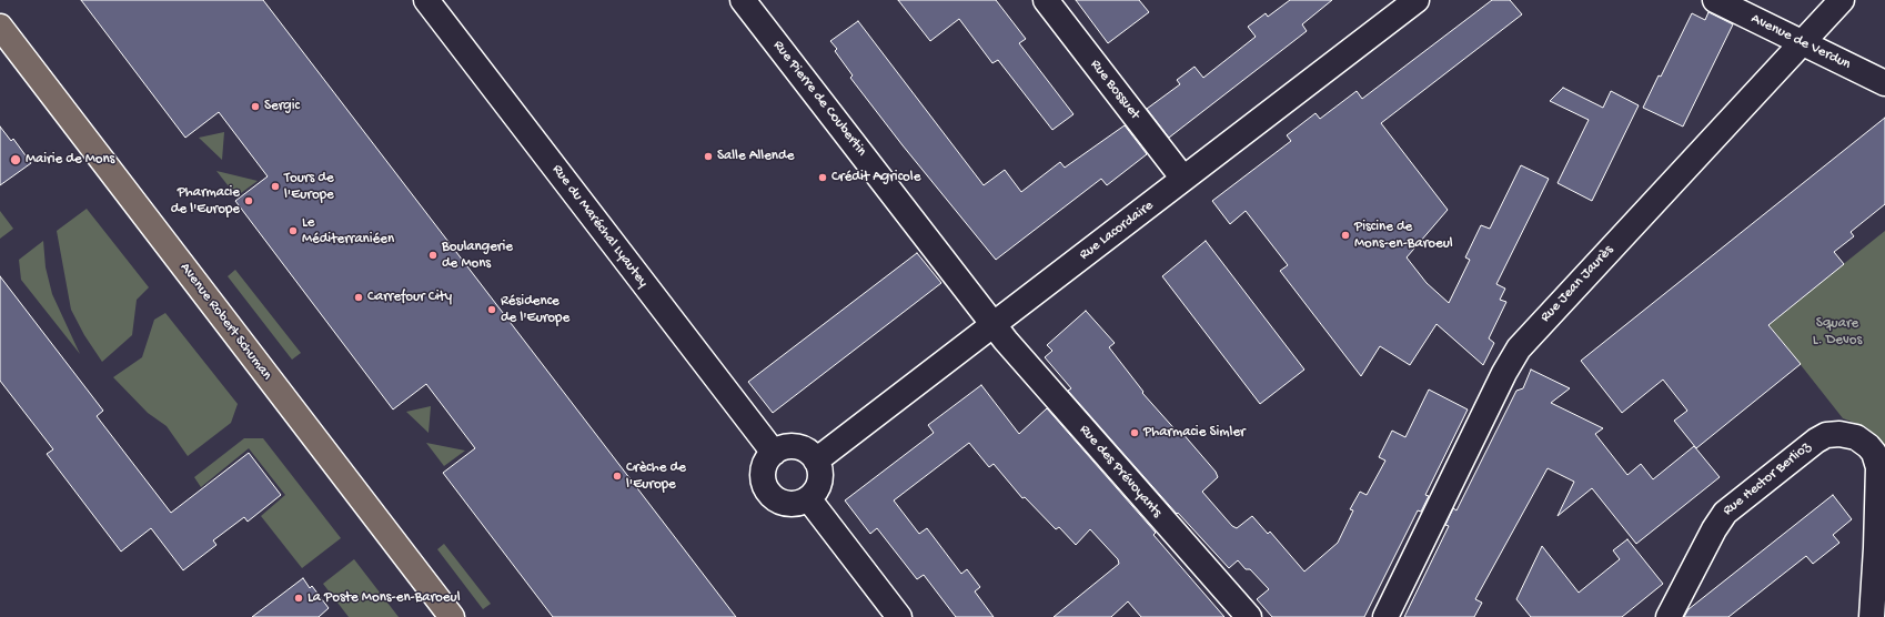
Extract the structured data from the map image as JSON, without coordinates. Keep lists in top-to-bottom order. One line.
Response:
{"streets":{"main road":["Avenue Robert Schuman"],"street":["Avenue de Verdun","Rue Bossuet","Rue Pierre de Coubertin","Rue du Maréchal Lyautey","Rue Lacordaire","Rue Jean Jaurès","Rue des Prévoyants","Rue Hector Berlioz"]},"crossings":[["Avenue de Verdun","Rue Jean Jaurès"],["Rue Bossuet","Rue Lacordaire"],["Rue Pierre de Coubertin","Rue Lacordaire"],["Rue Pierre de Coubertin","Rue des Prévoyants"],["Rue du Maréchal Lyautey","Rue Lacordaire"],["Rue Lacordaire","Rue des Prévoyants"]],"parks":["Square L. Devos"],"places":["Sergic","Salle Allende","Mairie de Mons","Crédit Agricole","Tours de l'Europe","Pharmacie de l'Europe","Le Méditerraniéen","Piscine de Mons-en-Baroeul","Boulangerie de Mons","Carrefour City","Résidence de l'Europe","Pharmacie Simler","Crèche de l'Europe","La Poste Mons-en-Baroeul"]}
